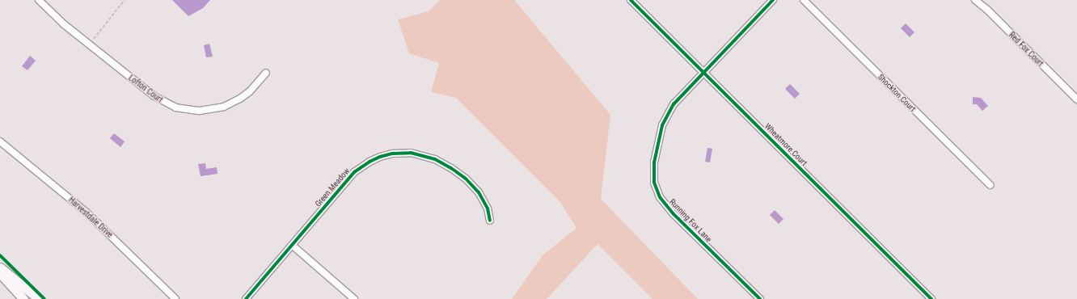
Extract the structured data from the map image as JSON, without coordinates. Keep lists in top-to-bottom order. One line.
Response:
{"streets":{"street":["Red Fox Court","Lofton Court","Shockton Court","Wheatmore Court","Green Meadow","Harvestdale Drive","Running Fox Lane"]},"crossings":[["Wheatmore Court","Running Fox Lane"]]}
